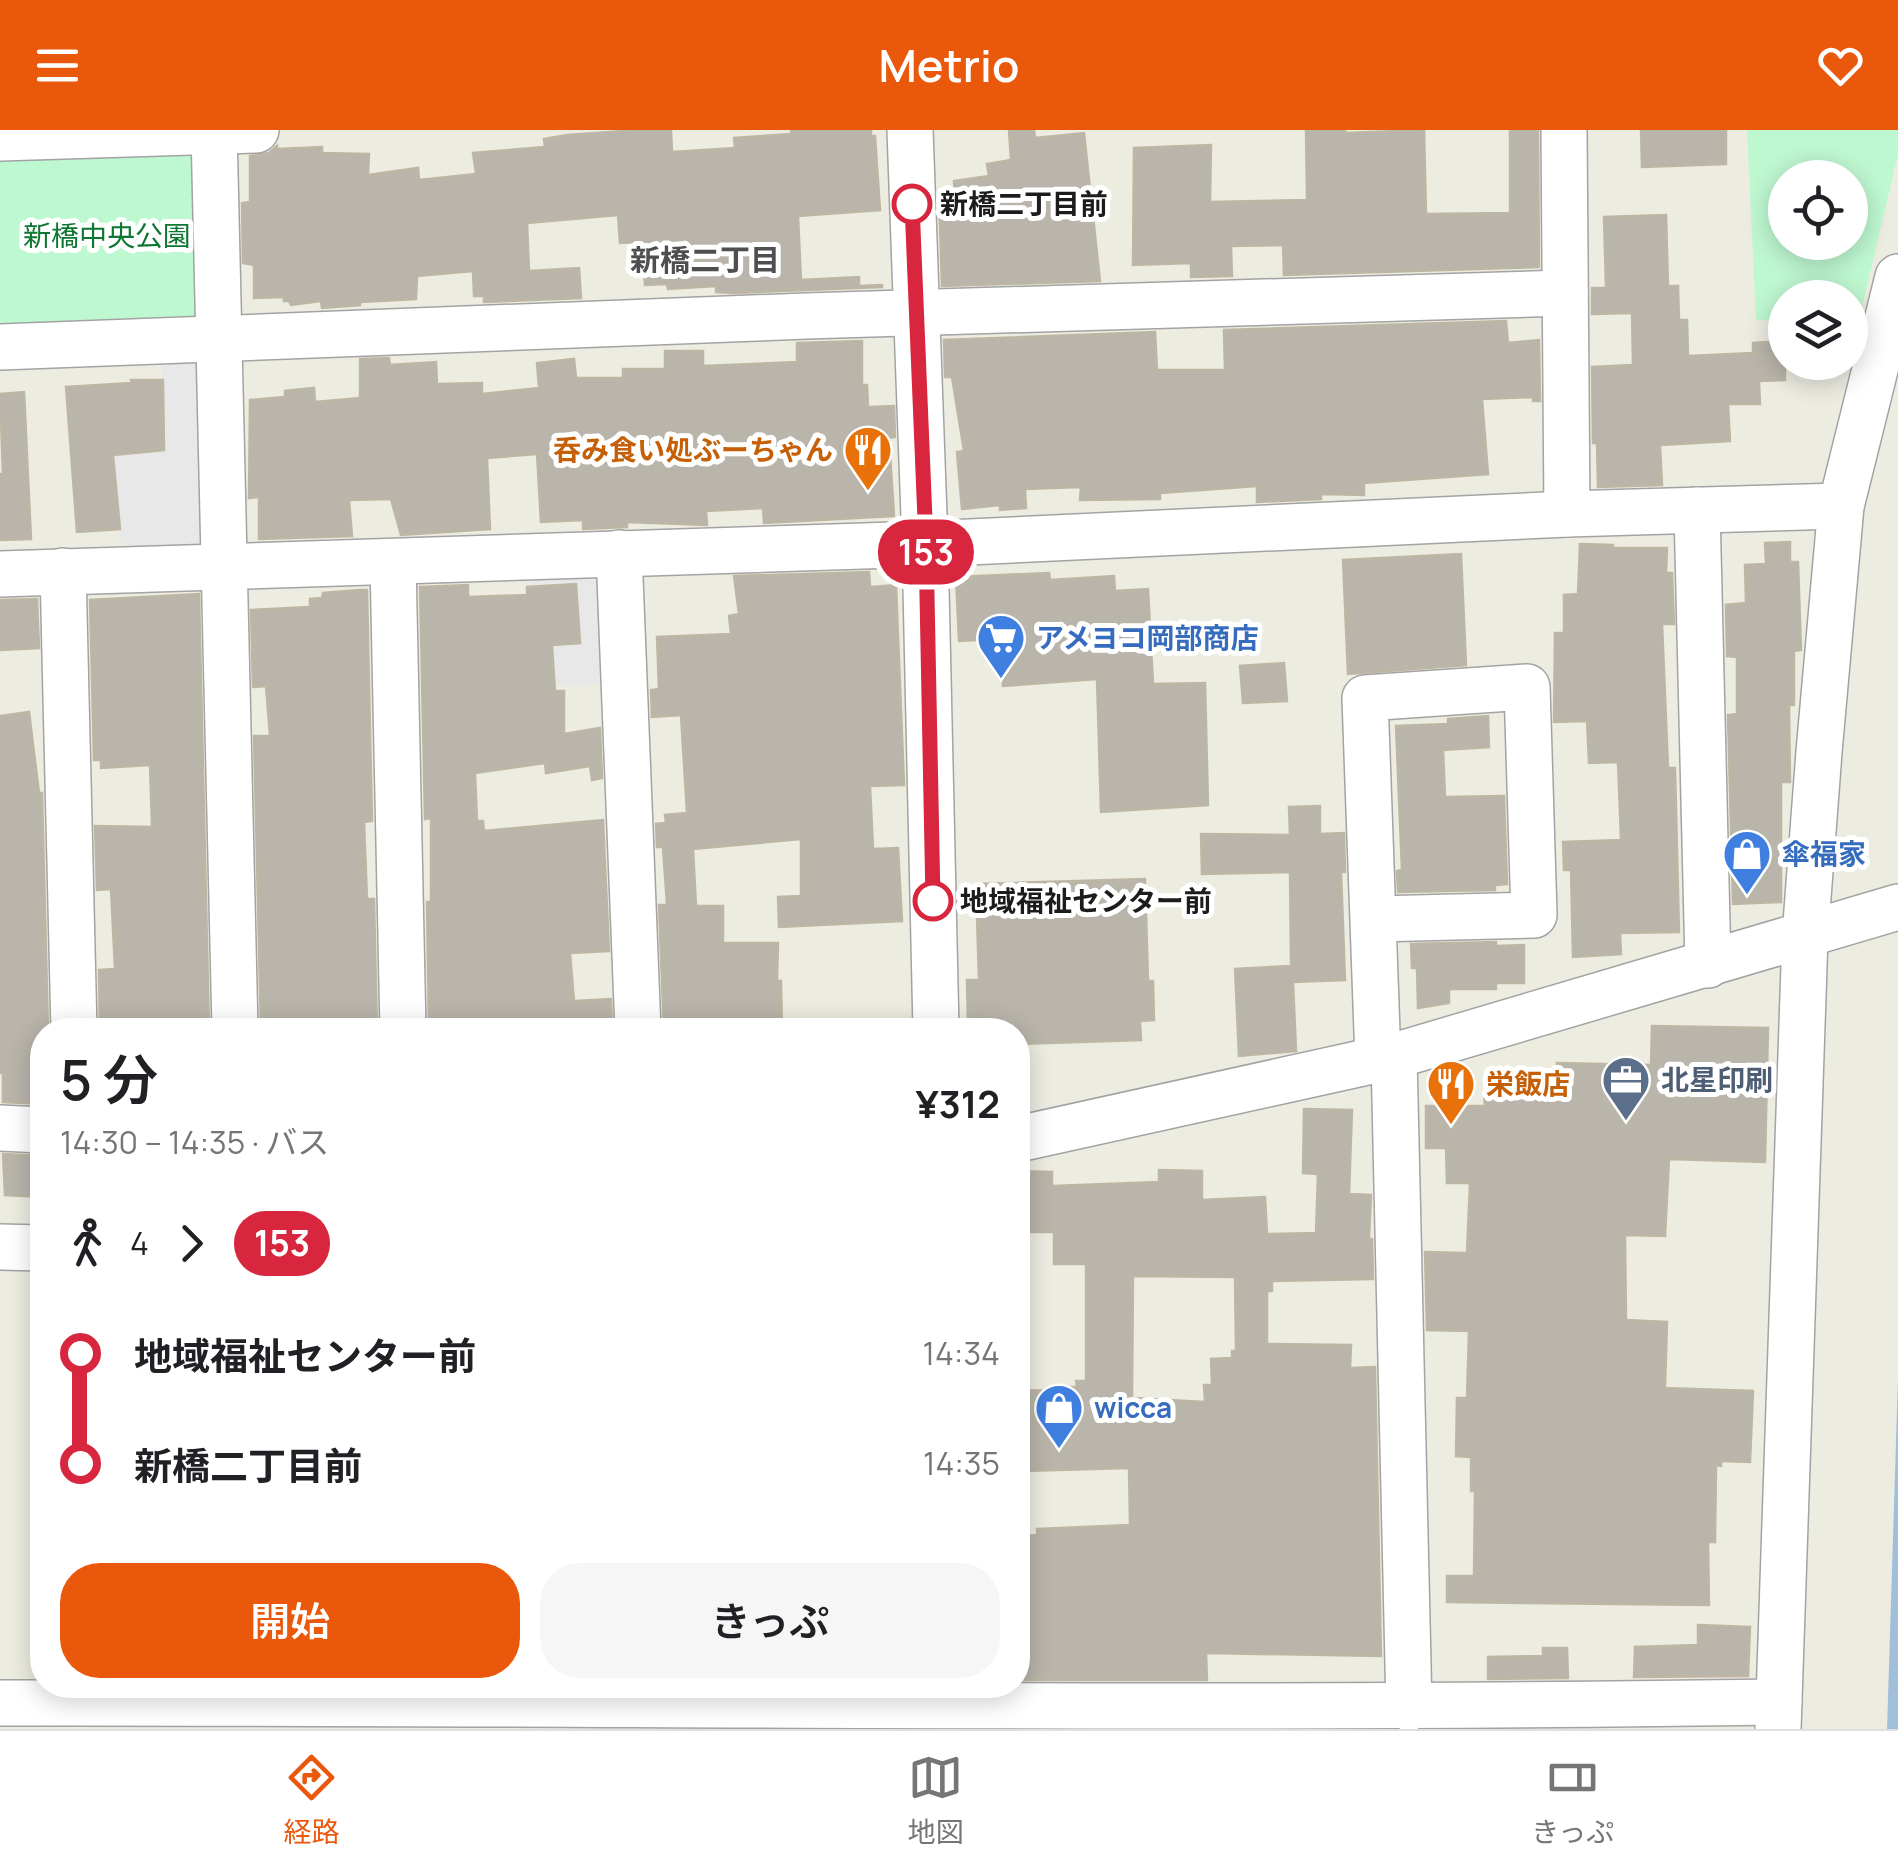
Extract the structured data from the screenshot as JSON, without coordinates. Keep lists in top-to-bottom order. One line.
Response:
{"districts":["新橋二丁目"],"parks":["新橋中央公園"],"places":{"other":["新橋二丁目前","地域福祉センター前"],"restaurant":["呑み食い処ぶーちゃん","栄飯店"],"supermarket":["アメヨコ岡部商店"],"shop":["傘福家","wicca"],"office":["北星印刷"]},"lines":["bus line 153"],"page":{"header":"Metrio","on_map":"153","heading":["5 分","14:30 – 14:35 · バス","¥312"],"legs":["4","153"],"list":[{"name":"地域福祉センター前","value":"14:34"},{"name":"新橋二丁目前","value":"14:35"}],"buttons":["開始","きっぷ"],"tabs":["経路","地図","きっぷ"]}}
